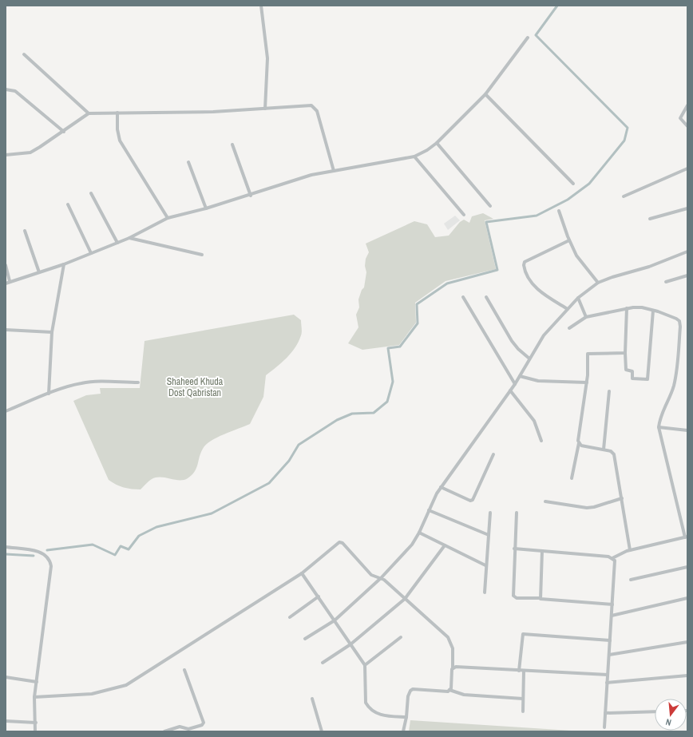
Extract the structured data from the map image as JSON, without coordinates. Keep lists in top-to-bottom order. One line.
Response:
{"parks":["Shaheed Khuda Dost Qabristan"],"north":"bottom"}
